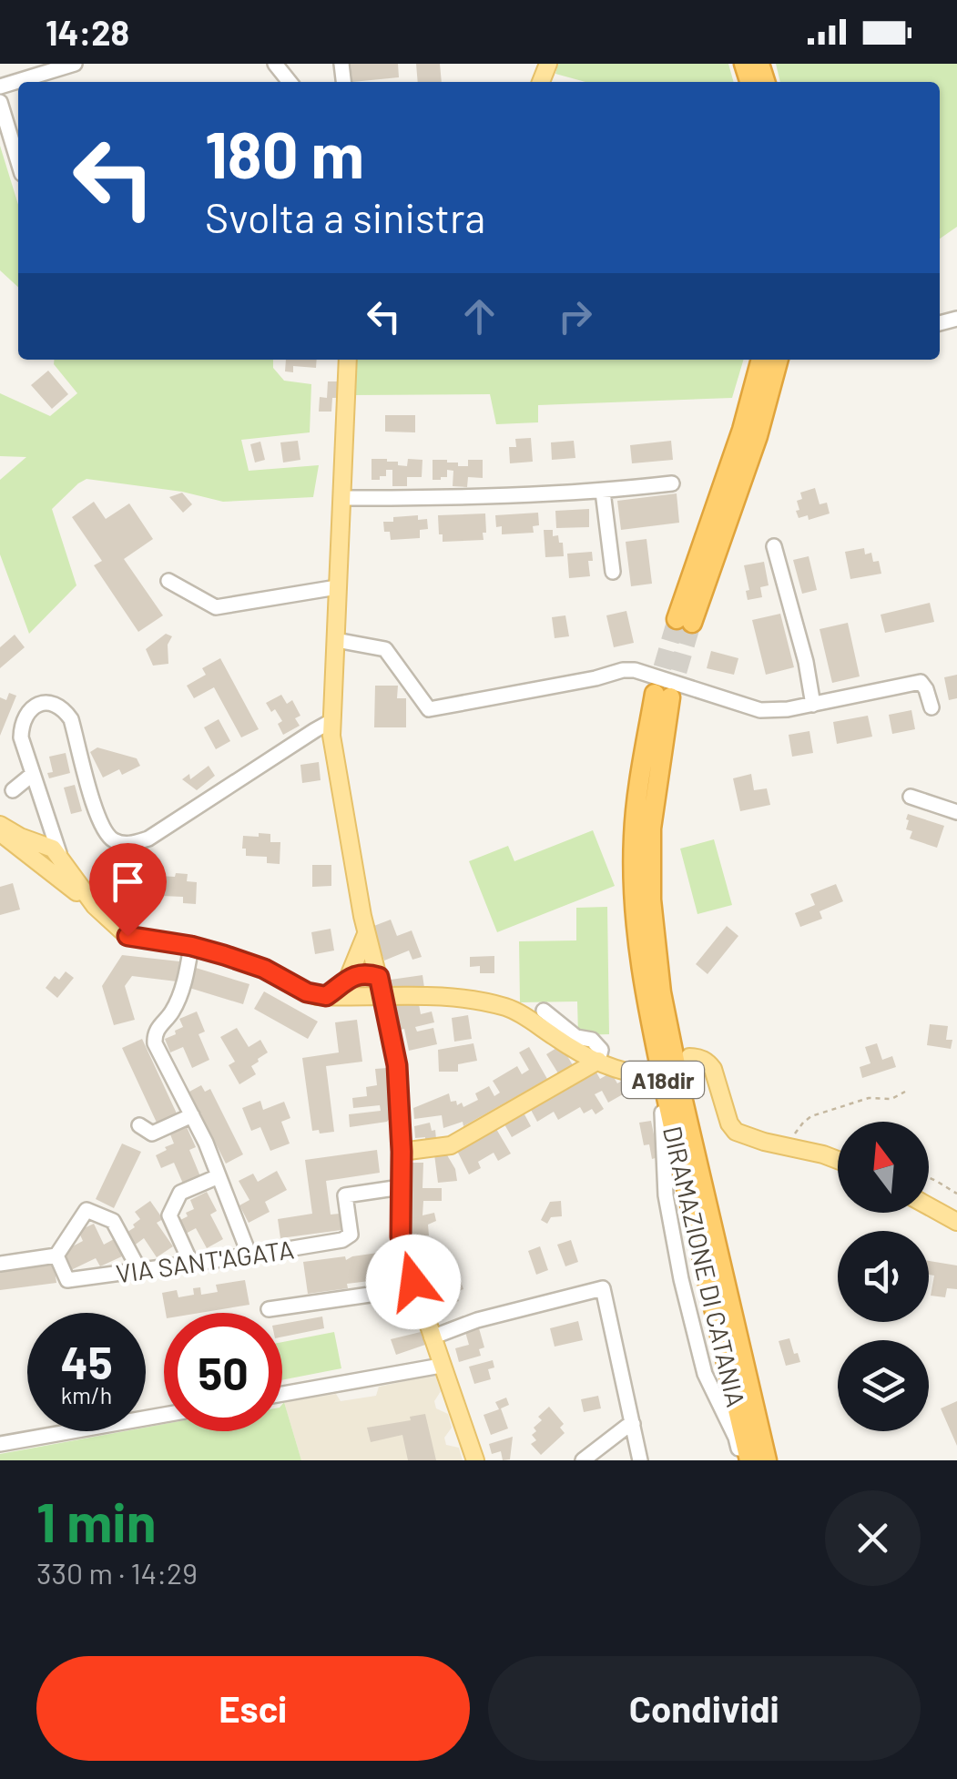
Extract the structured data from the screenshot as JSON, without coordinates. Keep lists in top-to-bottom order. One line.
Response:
{"streets":{"highway":["A18dir","DIRAMAZIONE DI CATANIA"],"street":["VIA SANT'AGATA"]},"north":"top","page":{"status":"14:28","turn":["180 m","Svolta a sinistra"],"speed":"45 km/h","limit":"50","heading":["1 min","330 m · 14:29"],"buttons":["Esci","Condividi"]}}
